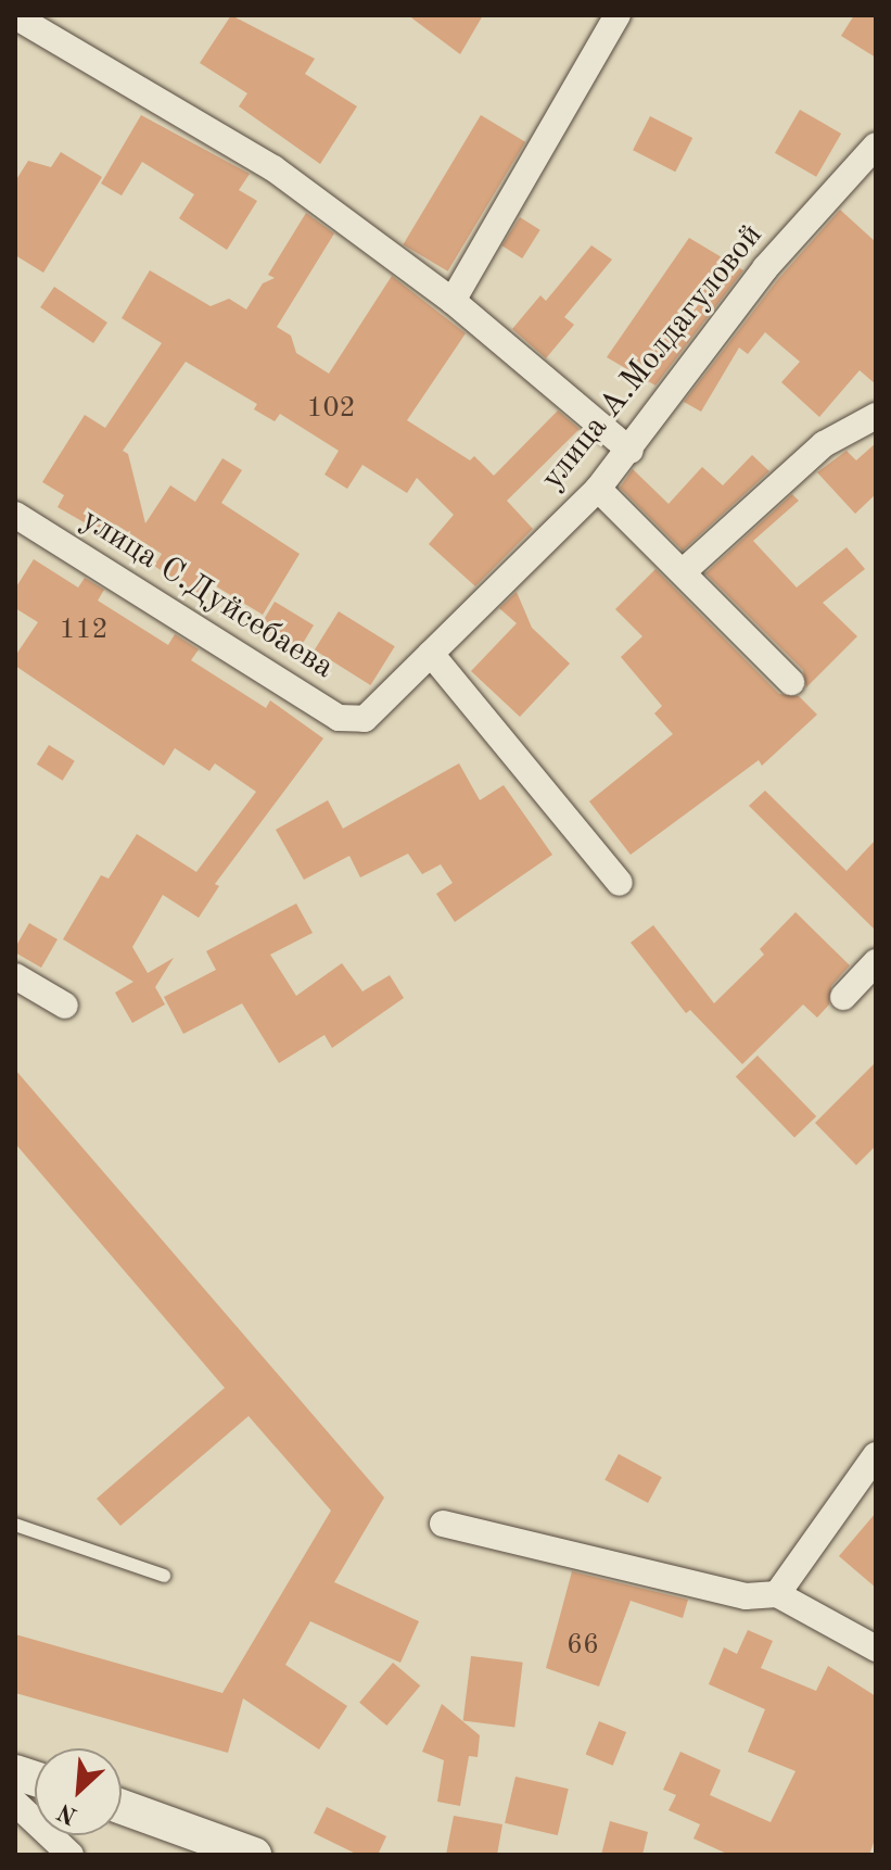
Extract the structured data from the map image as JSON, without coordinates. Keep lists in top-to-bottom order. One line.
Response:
{"streets":{"street":["улица А.Молдагуловой","улица С.Дуйсебаева"]},"crossings":[["улица А.Молдагуловой","улица С.Дуйсебаева"]],"house_numbers":["102","112","66"],"north":"bottom left"}
